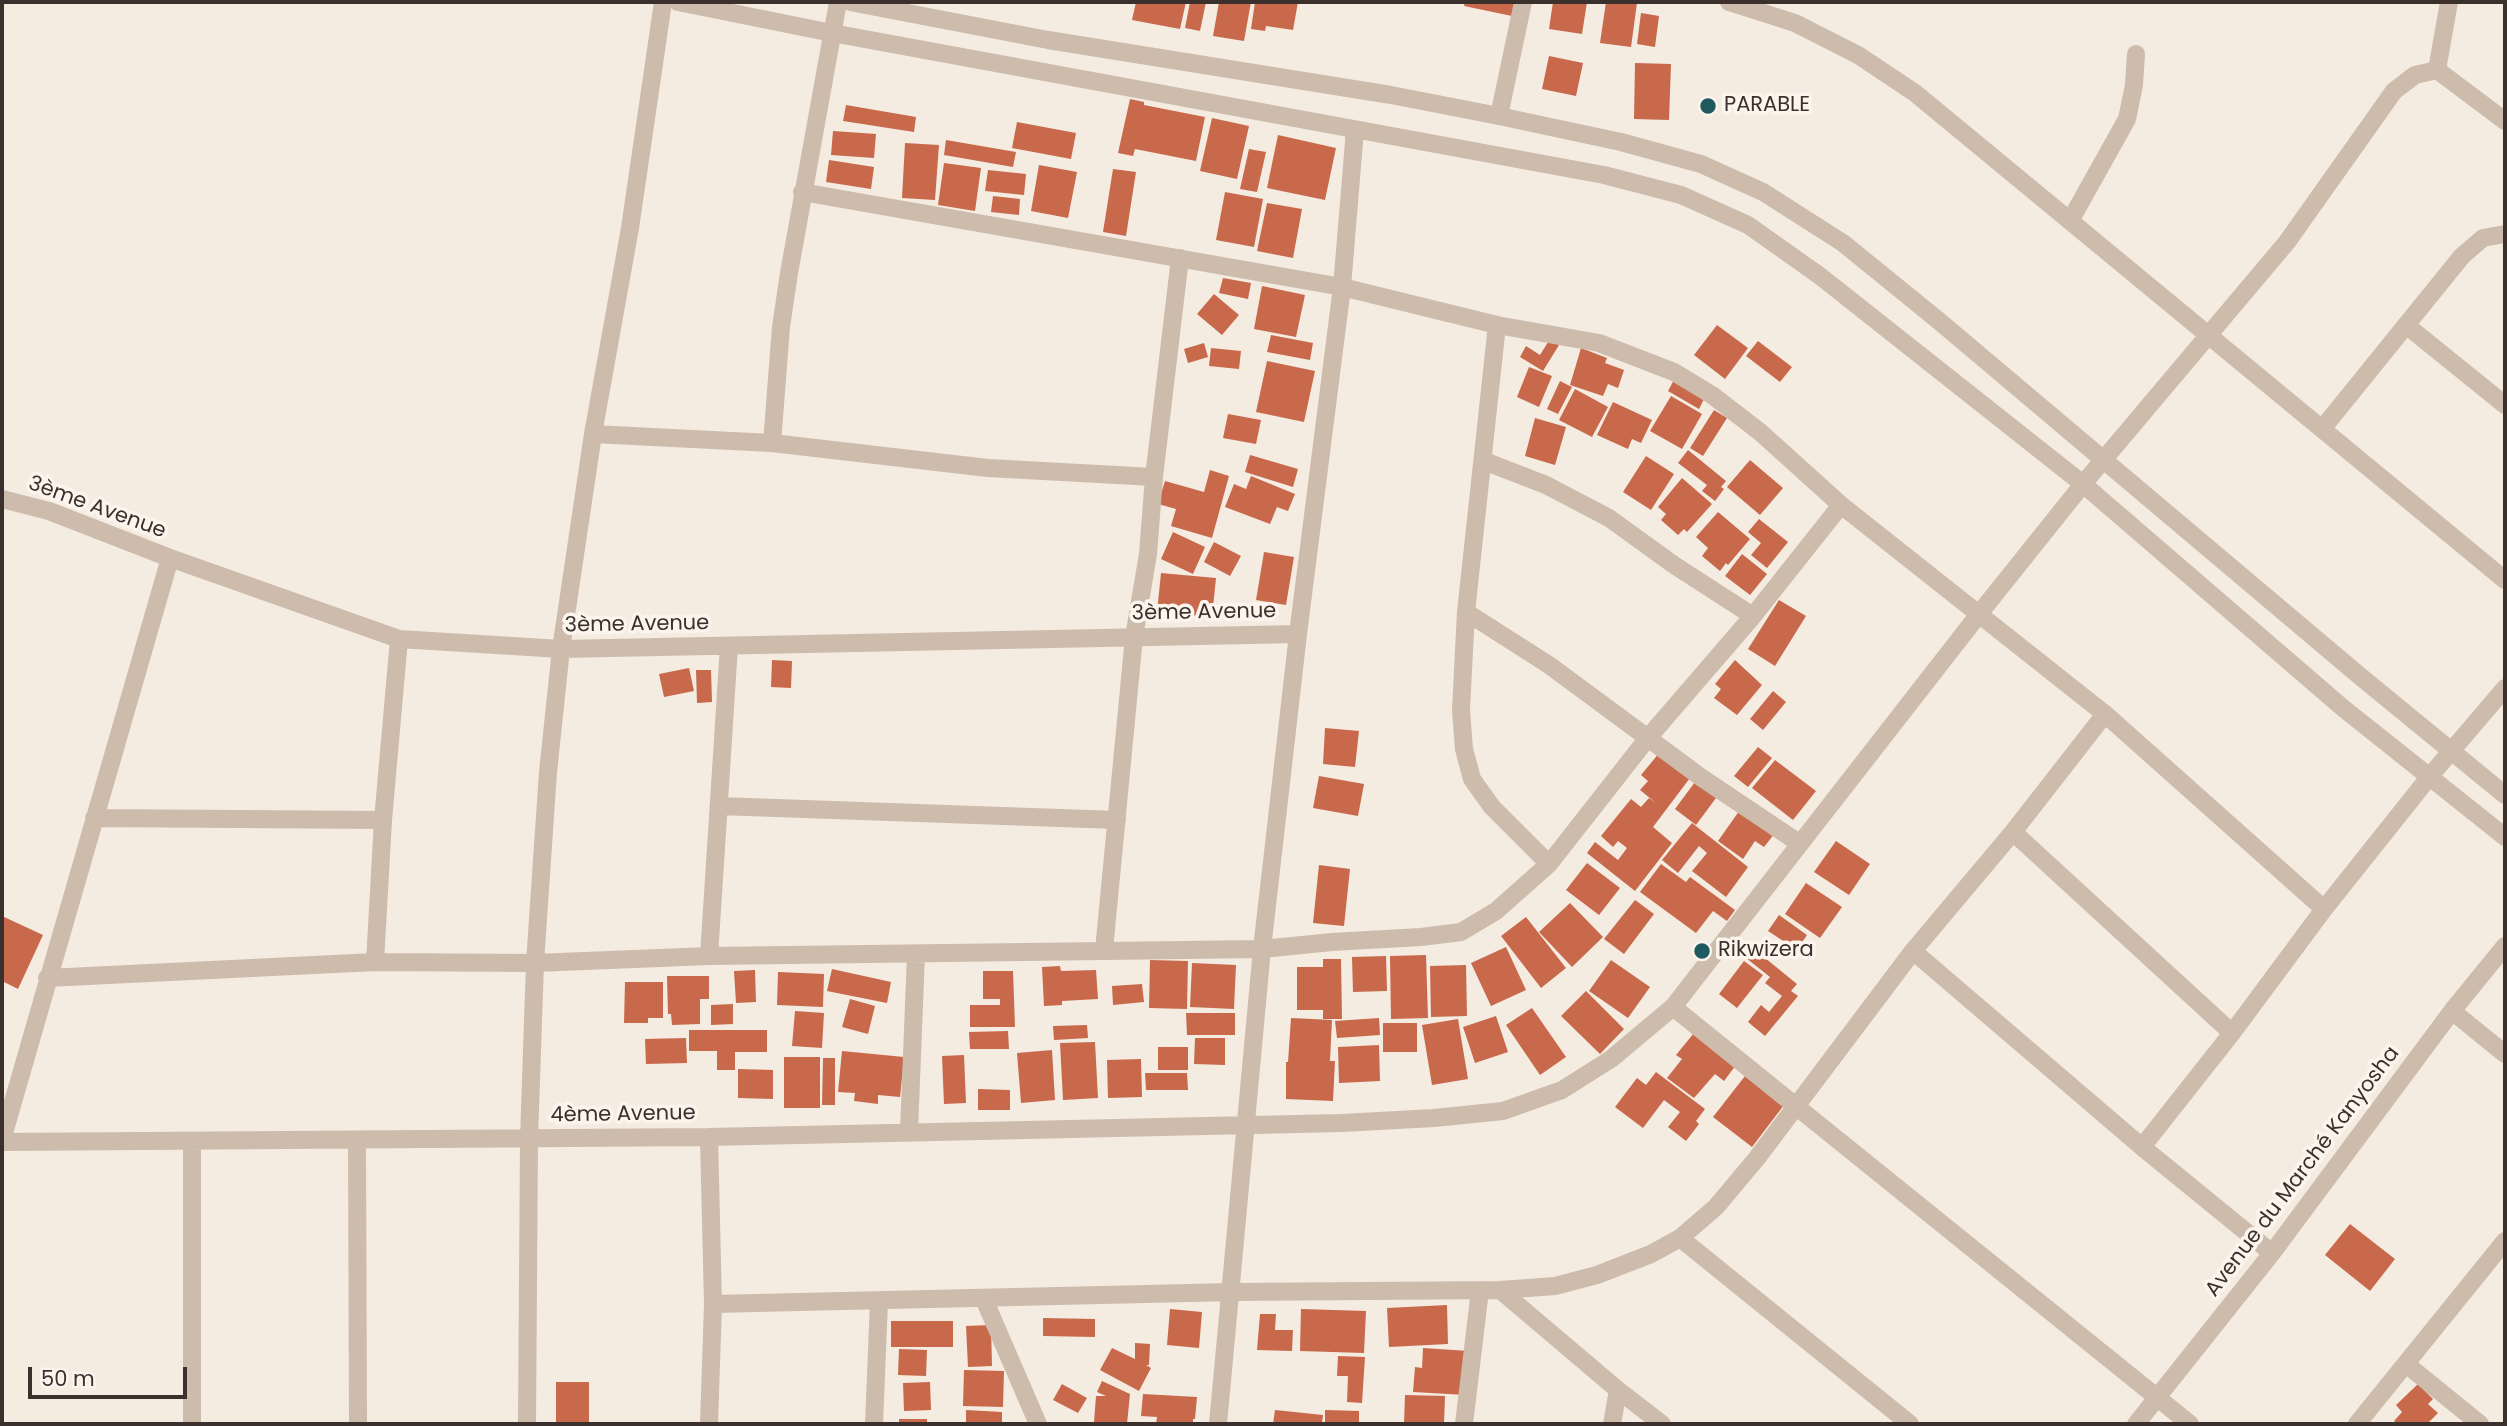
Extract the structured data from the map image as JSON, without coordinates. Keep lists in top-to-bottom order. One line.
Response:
{"streets":{"street":["3ème Avenue","4ème Avenue","Avenue du Marché Kanyosha"]},"places":["PARABLE","Rikwizera"],"scale_bar":"50 m"}
